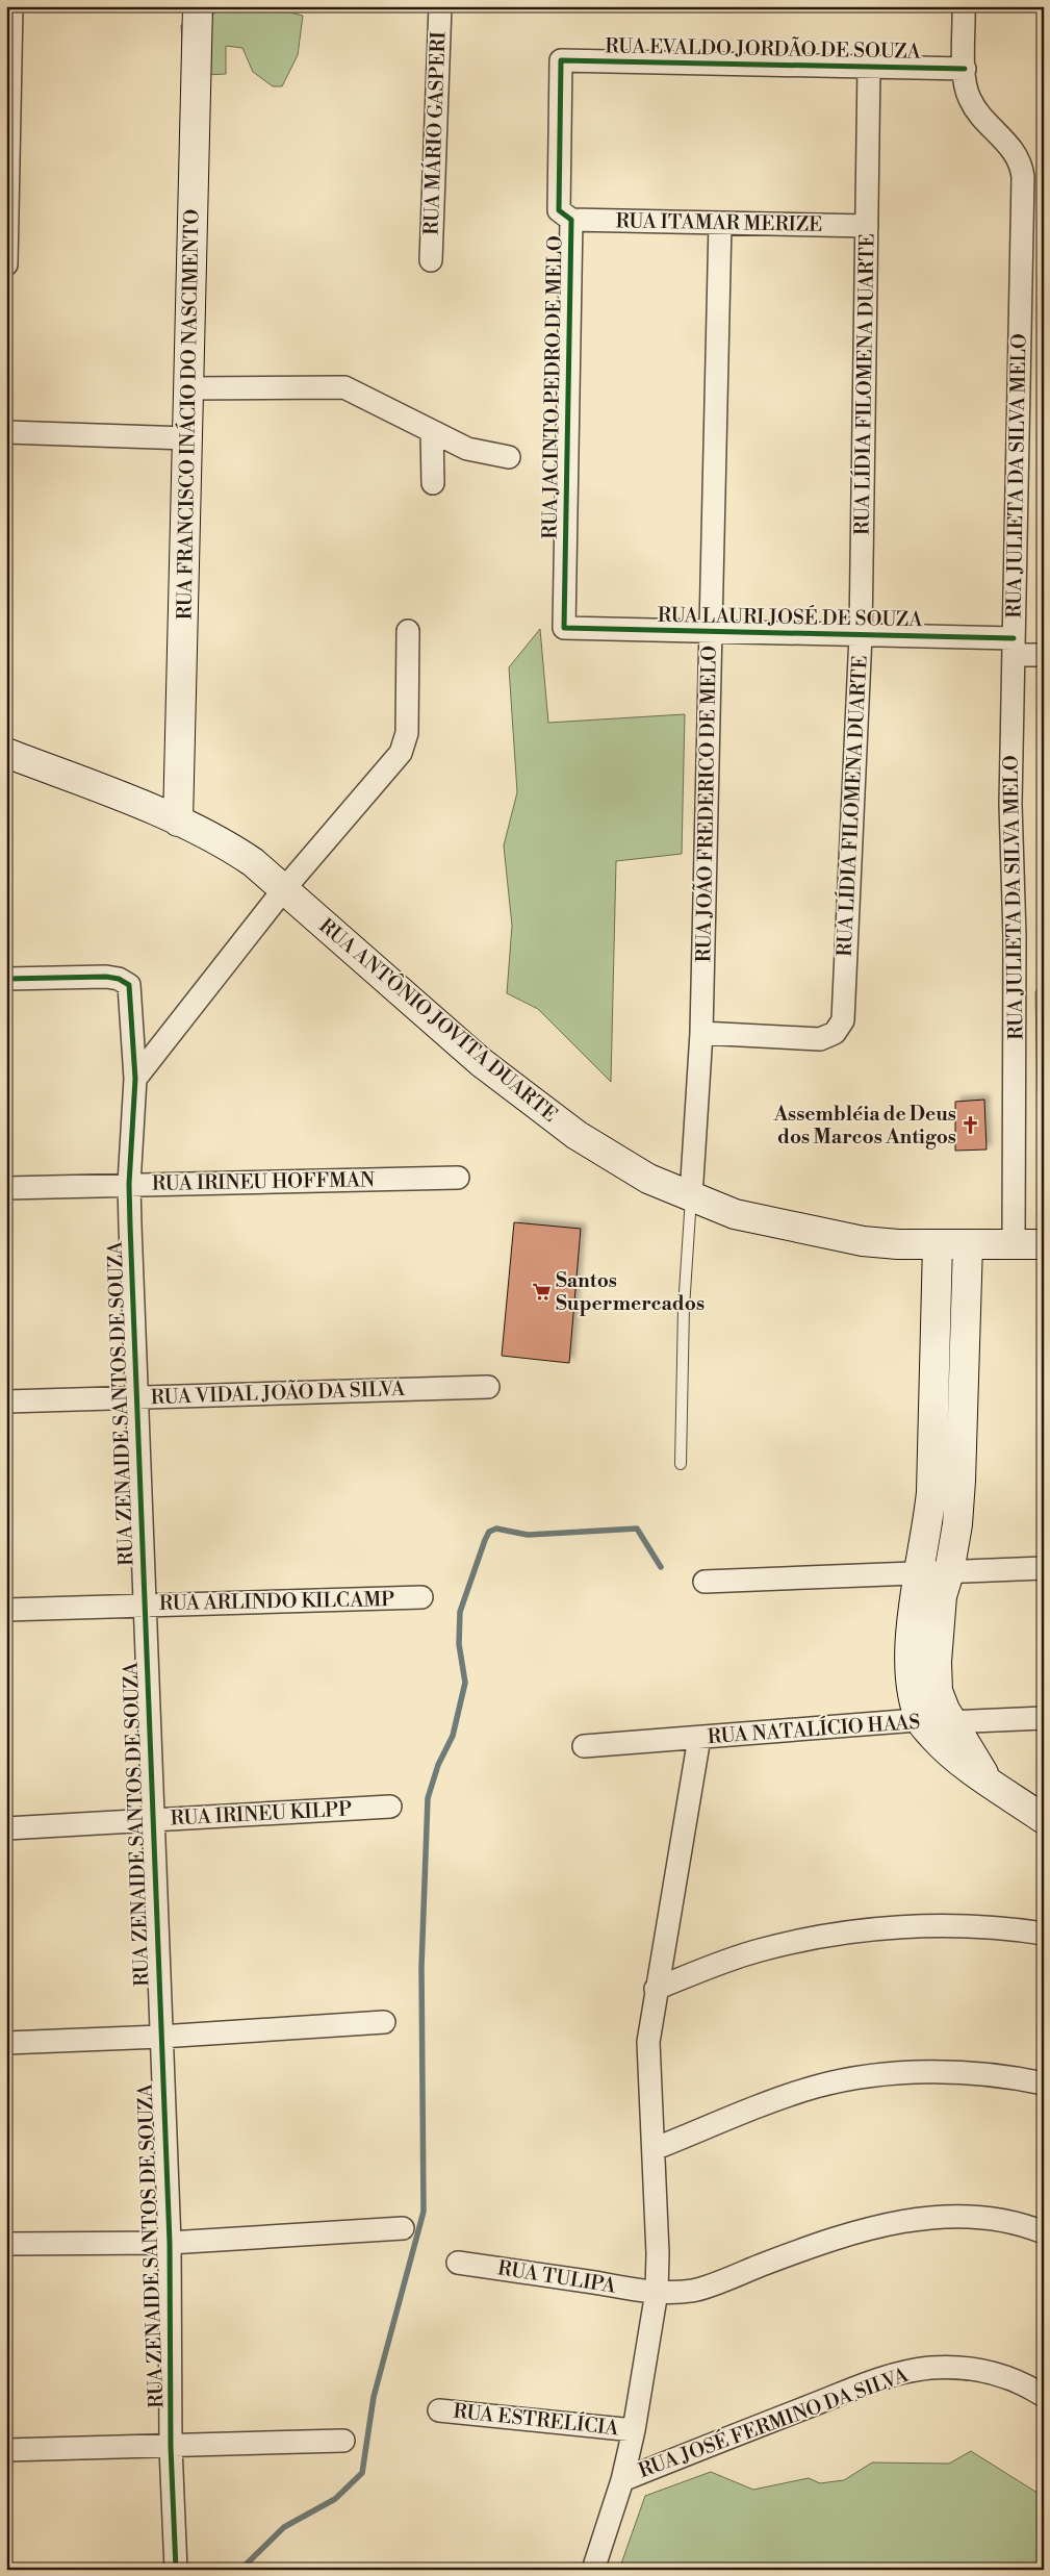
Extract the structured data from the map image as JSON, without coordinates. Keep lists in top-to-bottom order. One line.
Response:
{"streets":{"main road":["RUA FRANCISCO INÁCIO DO NASCIMENTO","RUA ANTÔNIO JOVITA DUARTE"],"street":["RUA EVALDO JORDÃO DE SOUZA","RUA MÁRIO GASPERI","RUA ITAMAR MERIZE","RUA LÍDIA FILOMENA DUARTE","RUA JACINTO PEDRO DE MELO","RUA JULIETA DA SILVA MELO","RUA LAURI JOSÉ DE SOUZA","RUA JOÃO FREDERICO DE MELO","RUA IRINEU HOFFMAN","RUA VIDAL JOÃO DA SILVA","RUA ZENAIDE SANTOS DE SOUZA","RUA ARLINDO KILCAMP","RUA NATALÍCIO HAAS","RUA IRINEU KILPP","RUA TULIPA","RUA ESTRELÍCIA","RUA JOSÉ FERMINO DA SILVA"]},"crossings":[["RUA EVALDO JORDÃO DE SOUZA","RUA LÍDIA FILOMENA DUARTE"],["RUA EVALDO JORDÃO DE SOUZA","RUA JACINTO PEDRO DE MELO"],["RUA EVALDO JORDÃO DE SOUZA","RUA JULIETA DA SILVA MELO"],["RUA ITAMAR MERIZE","RUA LÍDIA FILOMENA DUARTE"],["RUA ITAMAR MERIZE","RUA JACINTO PEDRO DE MELO"],["RUA ITAMAR MERIZE","RUA JOÃO FREDERICO DE MELO"],["RUA LÍDIA FILOMENA DUARTE","RUA LAURI JOSÉ DE SOUZA"],["RUA LÍDIA FILOMENA DUARTE","RUA JOÃO FREDERICO DE MELO"],["RUA JACINTO PEDRO DE MELO","RUA LAURI JOSÉ DE SOUZA"],["RUA FRANCISCO INÁCIO DO NASCIMENTO","RUA ANTÔNIO JOVITA DUARTE"],["RUA JULIETA DA SILVA MELO","RUA LAURI JOSÉ DE SOUZA"],["RUA JULIETA DA SILVA MELO","RUA ANTÔNIO JOVITA DUARTE"],["RUA LAURI JOSÉ DE SOUZA","RUA JOÃO FREDERICO DE MELO"],["RUA JOÃO FREDERICO DE MELO","RUA ANTÔNIO JOVITA DUARTE"],["RUA IRINEU HOFFMAN","RUA ZENAIDE SANTOS DE SOUZA"],["RUA VIDAL JOÃO DA SILVA","RUA ZENAIDE SANTOS DE SOUZA"],["RUA ZENAIDE SANTOS DE SOUZA","RUA ARLINDO KILCAMP"],["RUA ZENAIDE SANTOS DE SOUZA","RUA IRINEU KILPP"]],"places":{"church":["Assembléia de Deus dos Marcos Antigos"],"supermarket":["Santos Supermercados"]}}
